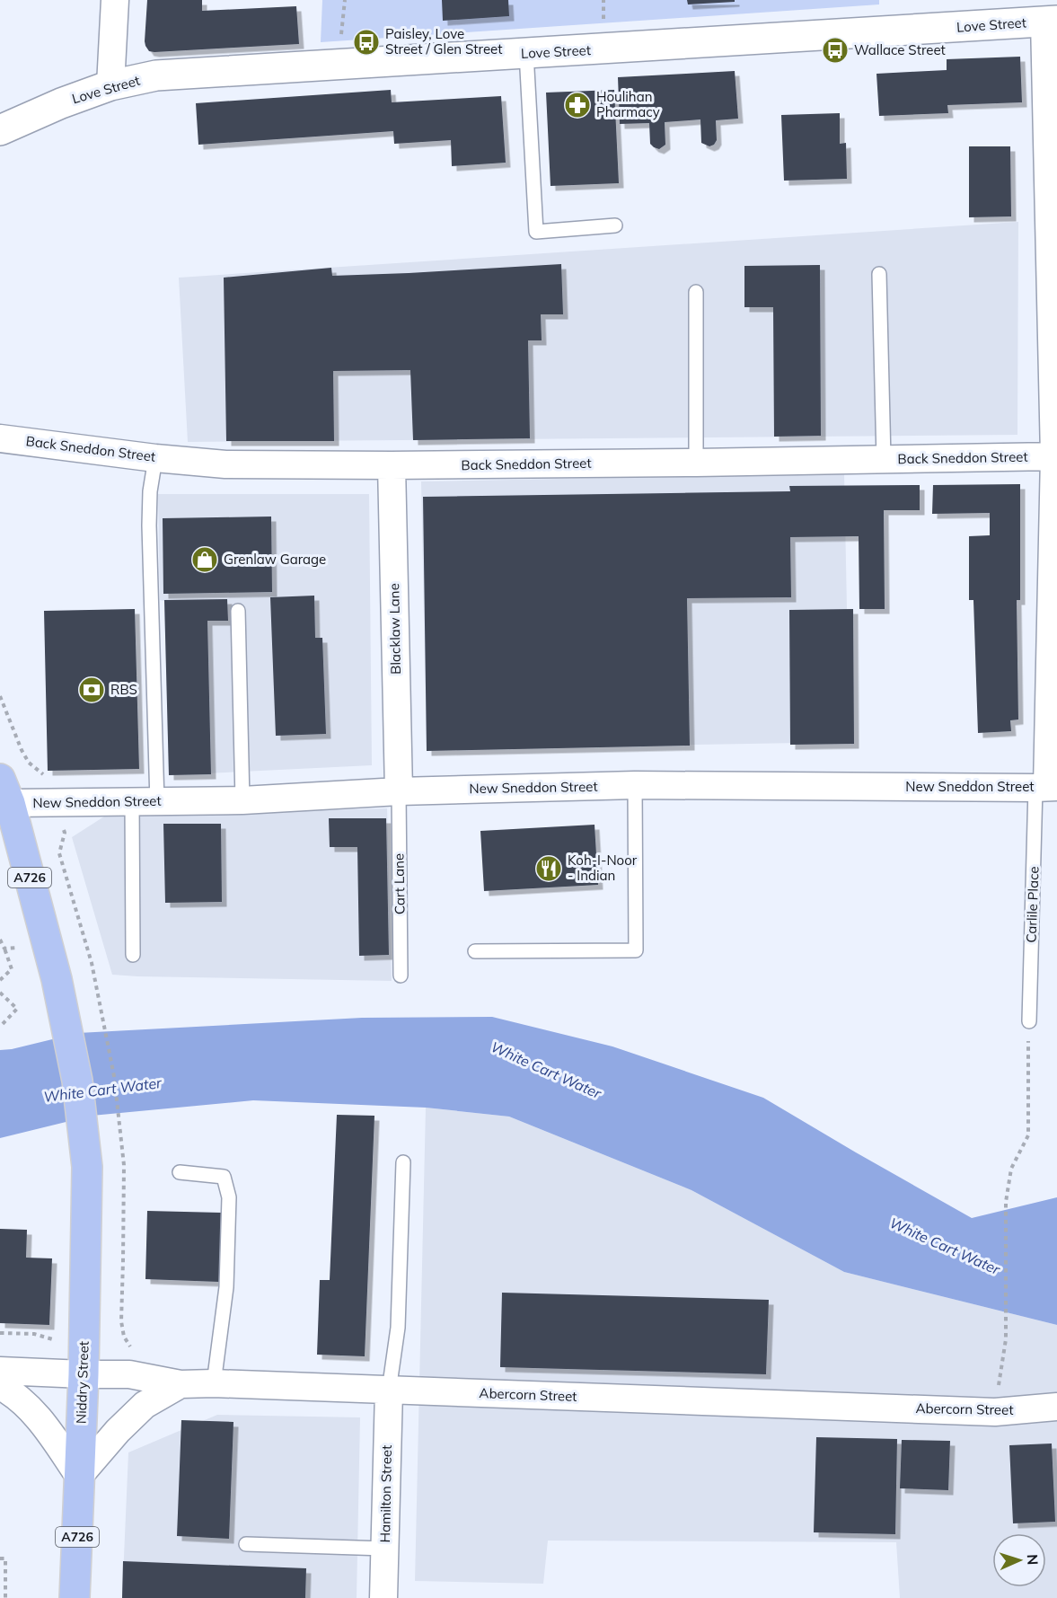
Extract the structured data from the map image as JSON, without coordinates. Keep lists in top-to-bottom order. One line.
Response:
{"streets":{"main road":["A726","Niddry Street"],"street":["Love Street","Back Sneddon Street","Blacklaw Lane","New Sneddon Street","Abercorn Street","Hamilton Street"],"lane":["Cart Lane","Carlile Place"]},"crossings":[["Back Sneddon Street","Blacklaw Lane"],["Blacklaw Lane","New Sneddon Street"],["Blacklaw Lane","Cart Lane"],["New Sneddon Street","Cart Lane"],["New Sneddon Street","Carlile Place"],["New Sneddon Street","Niddry Street"],["Niddry Street","Abercorn Street"],["Abercorn Street","Hamilton Street"]],"water":["White Cart Water"],"places":{"bus stop":["Paisley, Love Street / Glen Street","Wallace Street"],"pharmacy":["Houlihan Pharmacy"],"shop":["Grenlaw Garage"],"bank":["RBS"],"restaurant":["Koh-I-Noor - Indian"]},"north":"right"}
